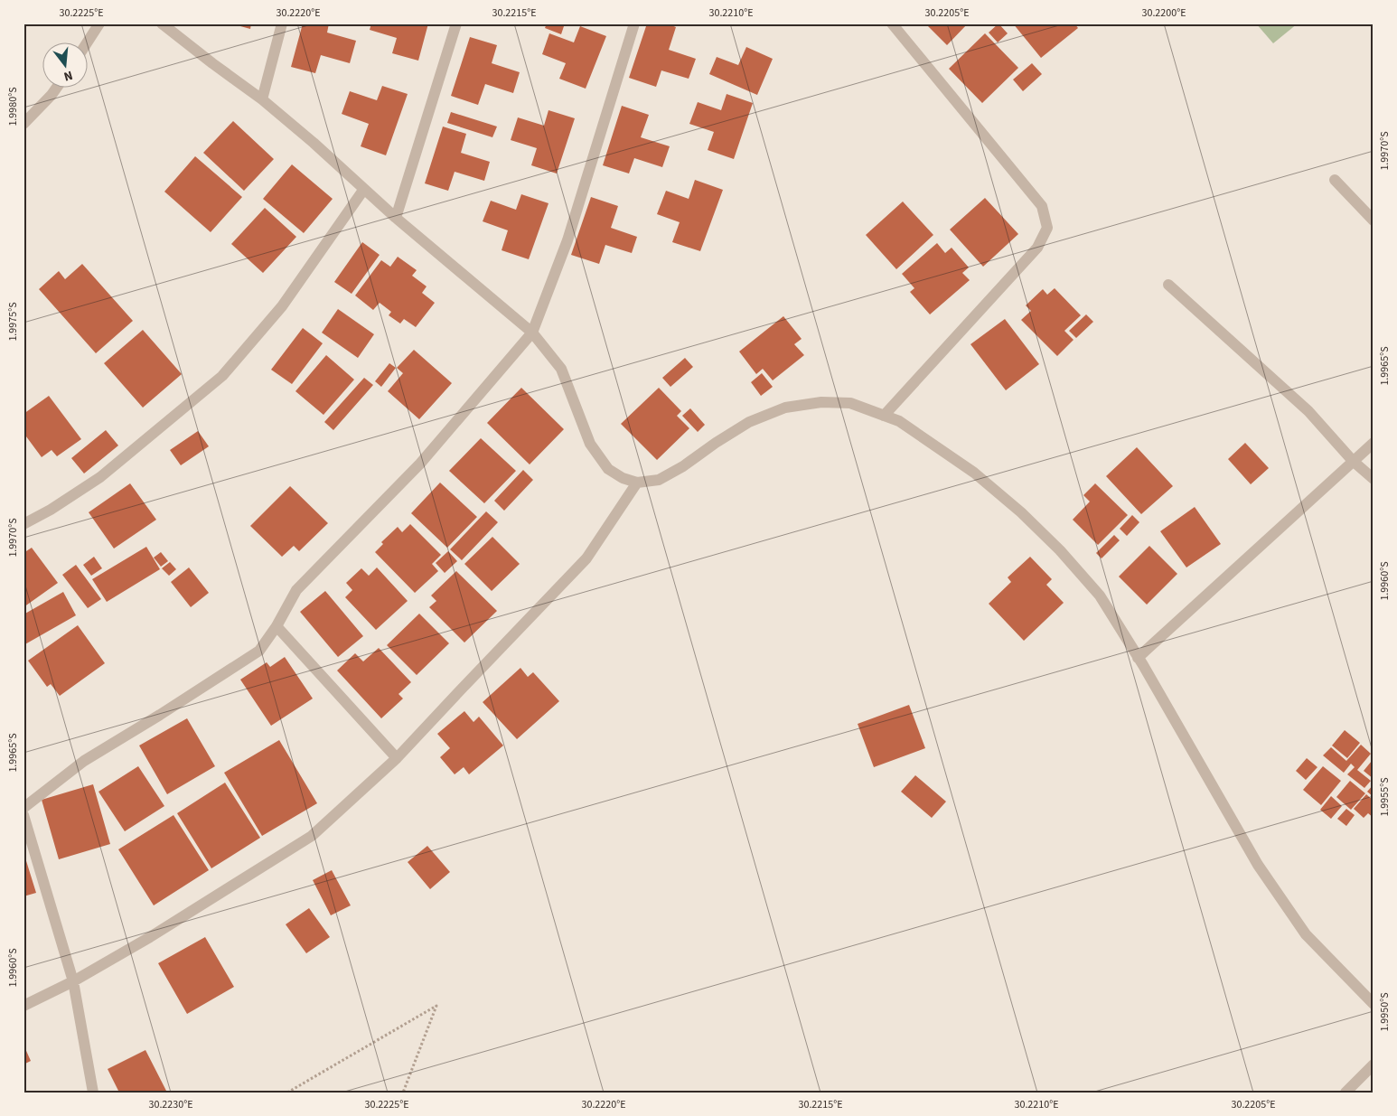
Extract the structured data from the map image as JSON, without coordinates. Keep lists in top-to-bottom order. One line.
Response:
{"north":"bottom","coordinates":["30.2225°E","30.2220°E","30.2215°E","30.2210°E","30.2205°E","30.2200°E","1.9980°S","1.9970°S","1.9975°S","1.9965°S","1.9960°S","1.9955°S","1.9950°S","30.2230°E"]}
